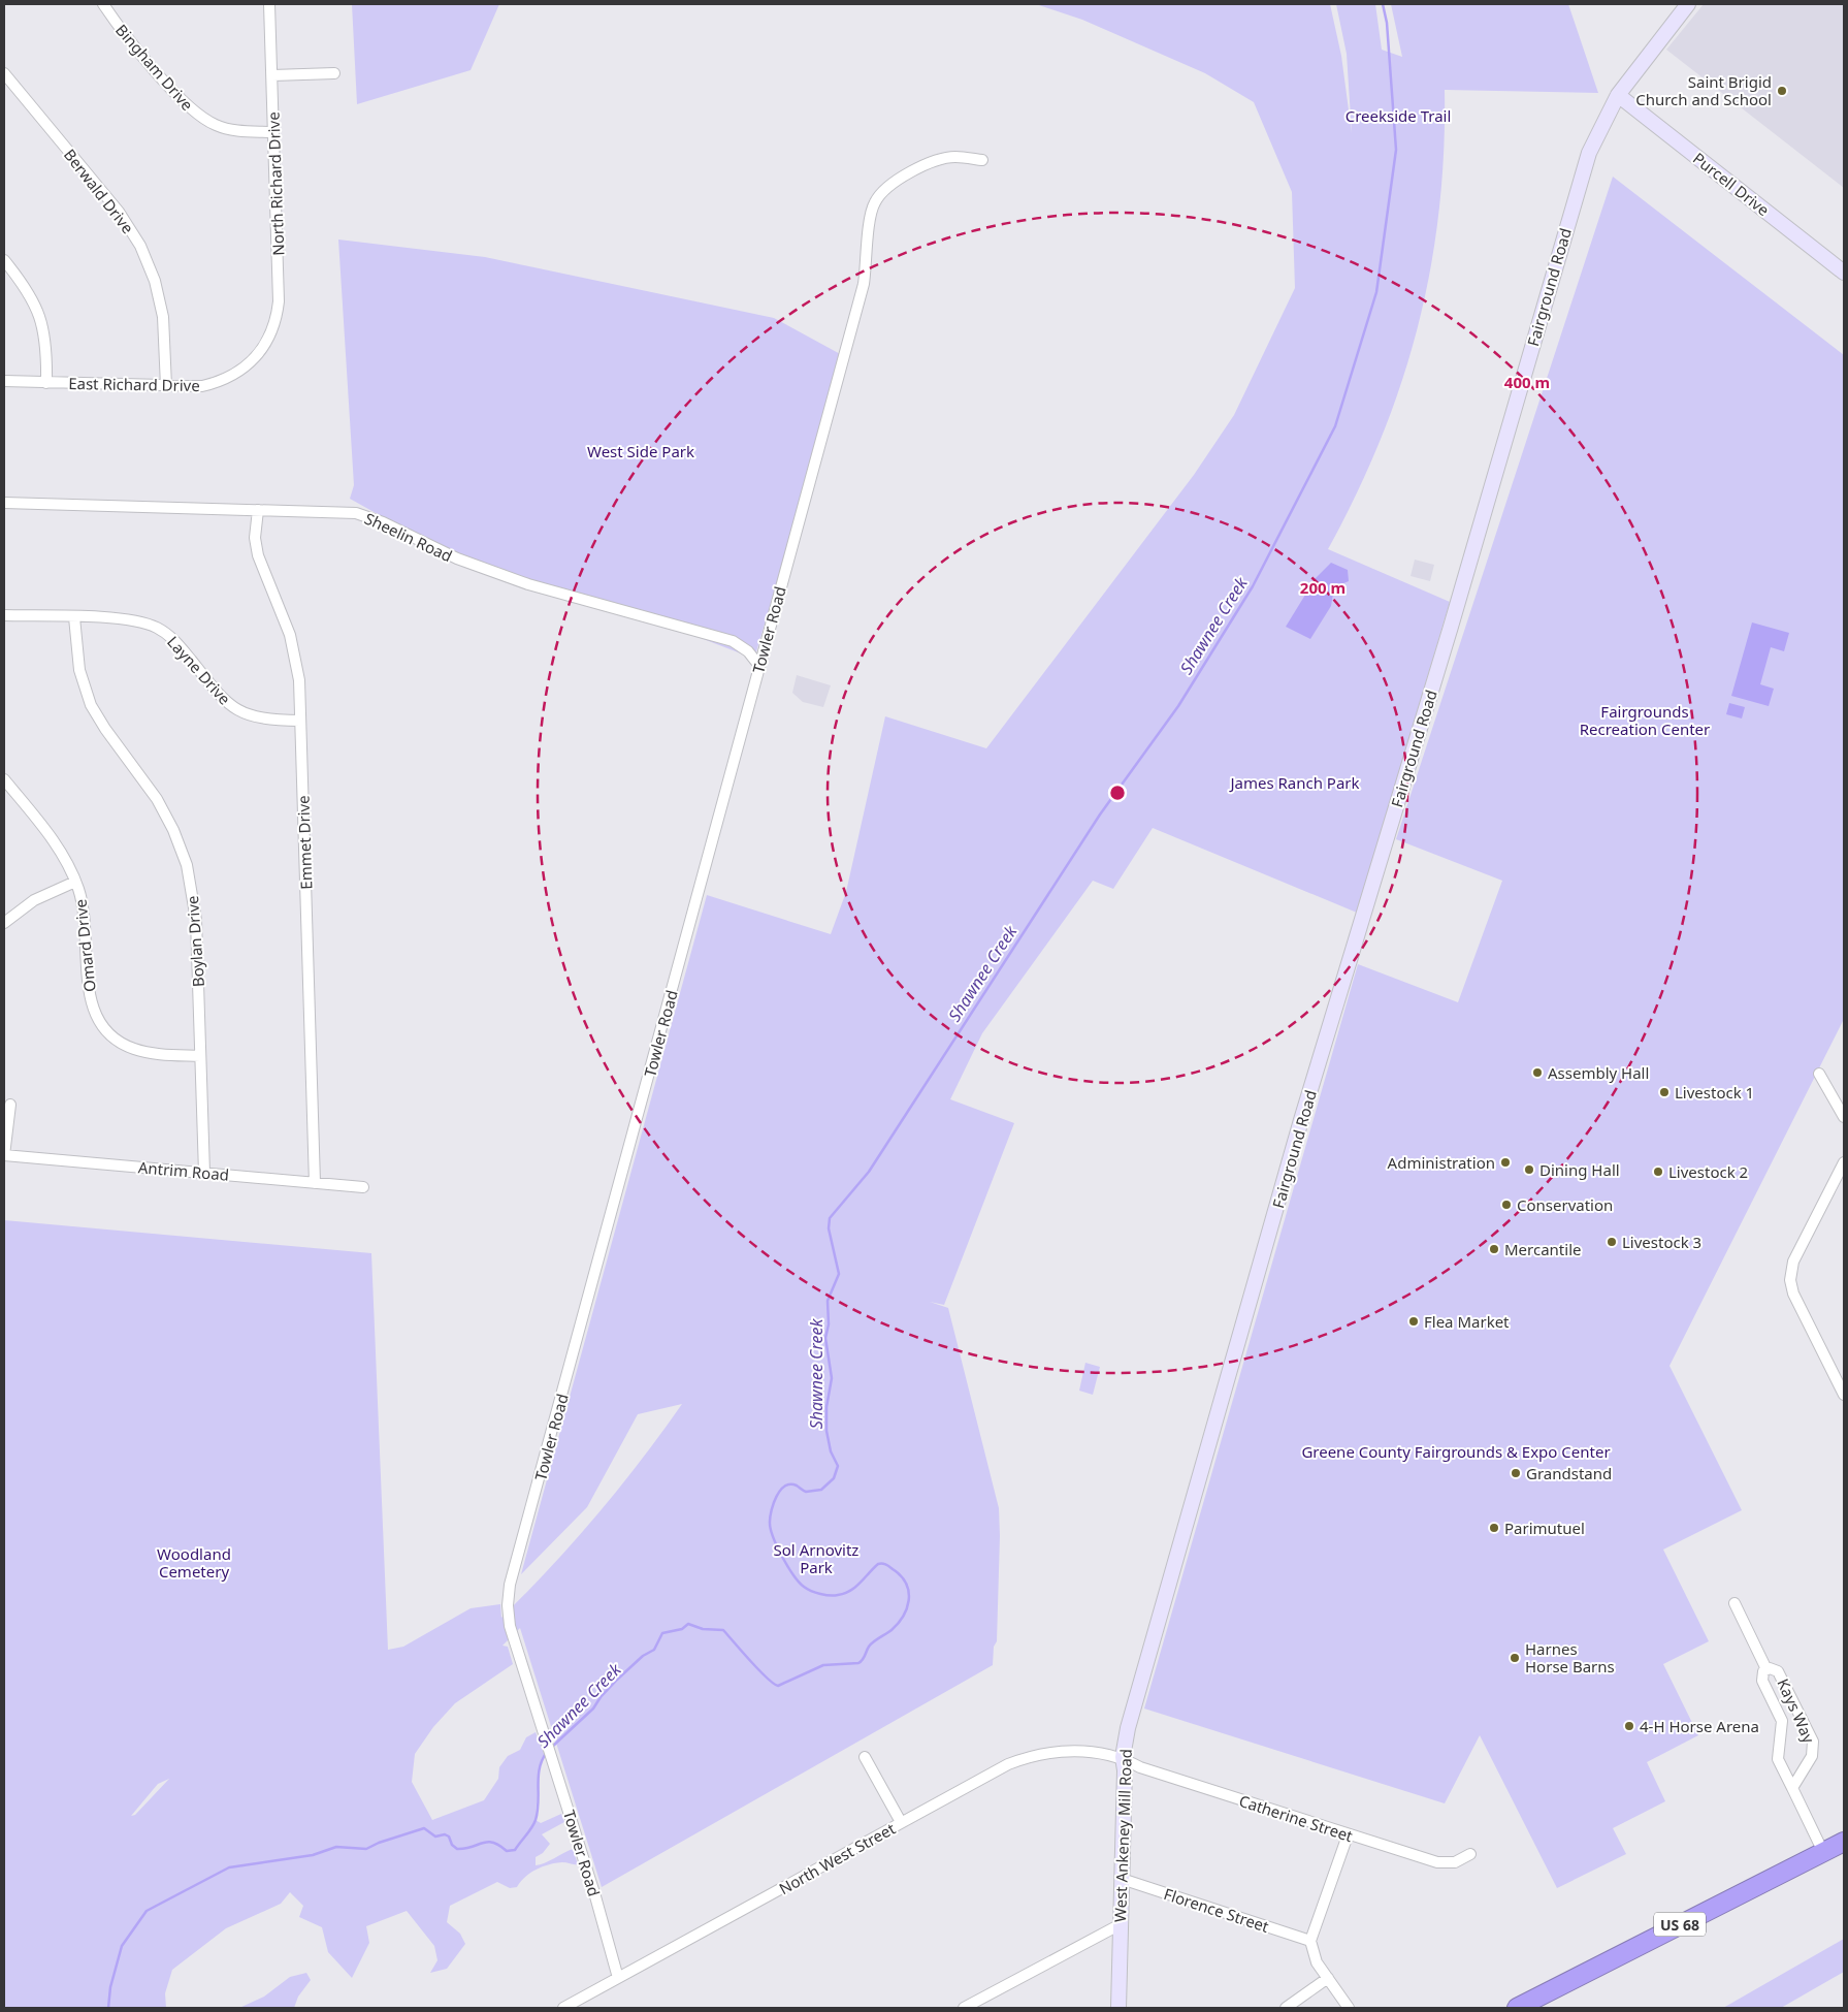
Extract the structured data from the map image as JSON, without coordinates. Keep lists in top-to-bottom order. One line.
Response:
{"streets":{"highway":["US 68"],"street":["Bingham Drive","North Richard Drive","Purcell Drive","Berwald Drive","Fairground Road","East Richard Drive","Sheelin Road","Towler Road","Layne Drive","Emmet Drive","Boylan Drive","Omard Drive","Antrim Road","Kays Way","Catherine Street","West Ankeney Mill Road","North West Street","Florence Street"]},"crossings":[["Bingham Drive","North Richard Drive"],["North Richard Drive","East Richard Drive"],["Purcell Drive","Fairground Road"],["Berwald Drive","East Richard Drive"],["Fairground Road","West Ankeney Mill Road"],["Sheelin Road","Towler Road"],["Sheelin Road","Emmet Drive"],["Towler Road","North West Street"],["Layne Drive","Emmet Drive"],["Layne Drive","Boylan Drive"],["Emmet Drive","Antrim Road"],["Boylan Drive","Omard Drive"],["Boylan Drive","Antrim Road"],["Kays Way","US 68"],["Catherine Street","West Ankeney Mill Road"],["Catherine Street","North West Street"],["West Ankeney Mill Road","North West Street"],["West Ankeney Mill Road","Florence Street"]],"water":["Shawnee Creek"],"parks":["Creekside Trail","West Side Park","Fairgrounds Recreation Center","James Ranch Park","Greene County Fairgrounds & Expo Center","Sol Arnovitz Park","Woodland Cemetery"],"places":["Saint Brigid Church and School","Assembly Hall","Livestock 1","Administration","Dining Hall","Livestock 2","Conservation","Livestock 3","Mercantile","Flea Market","Grandstand","Parimutuel","Harnes Horse Barns","4-H Horse Arena"],"rings":["400 m","200 m"]}
